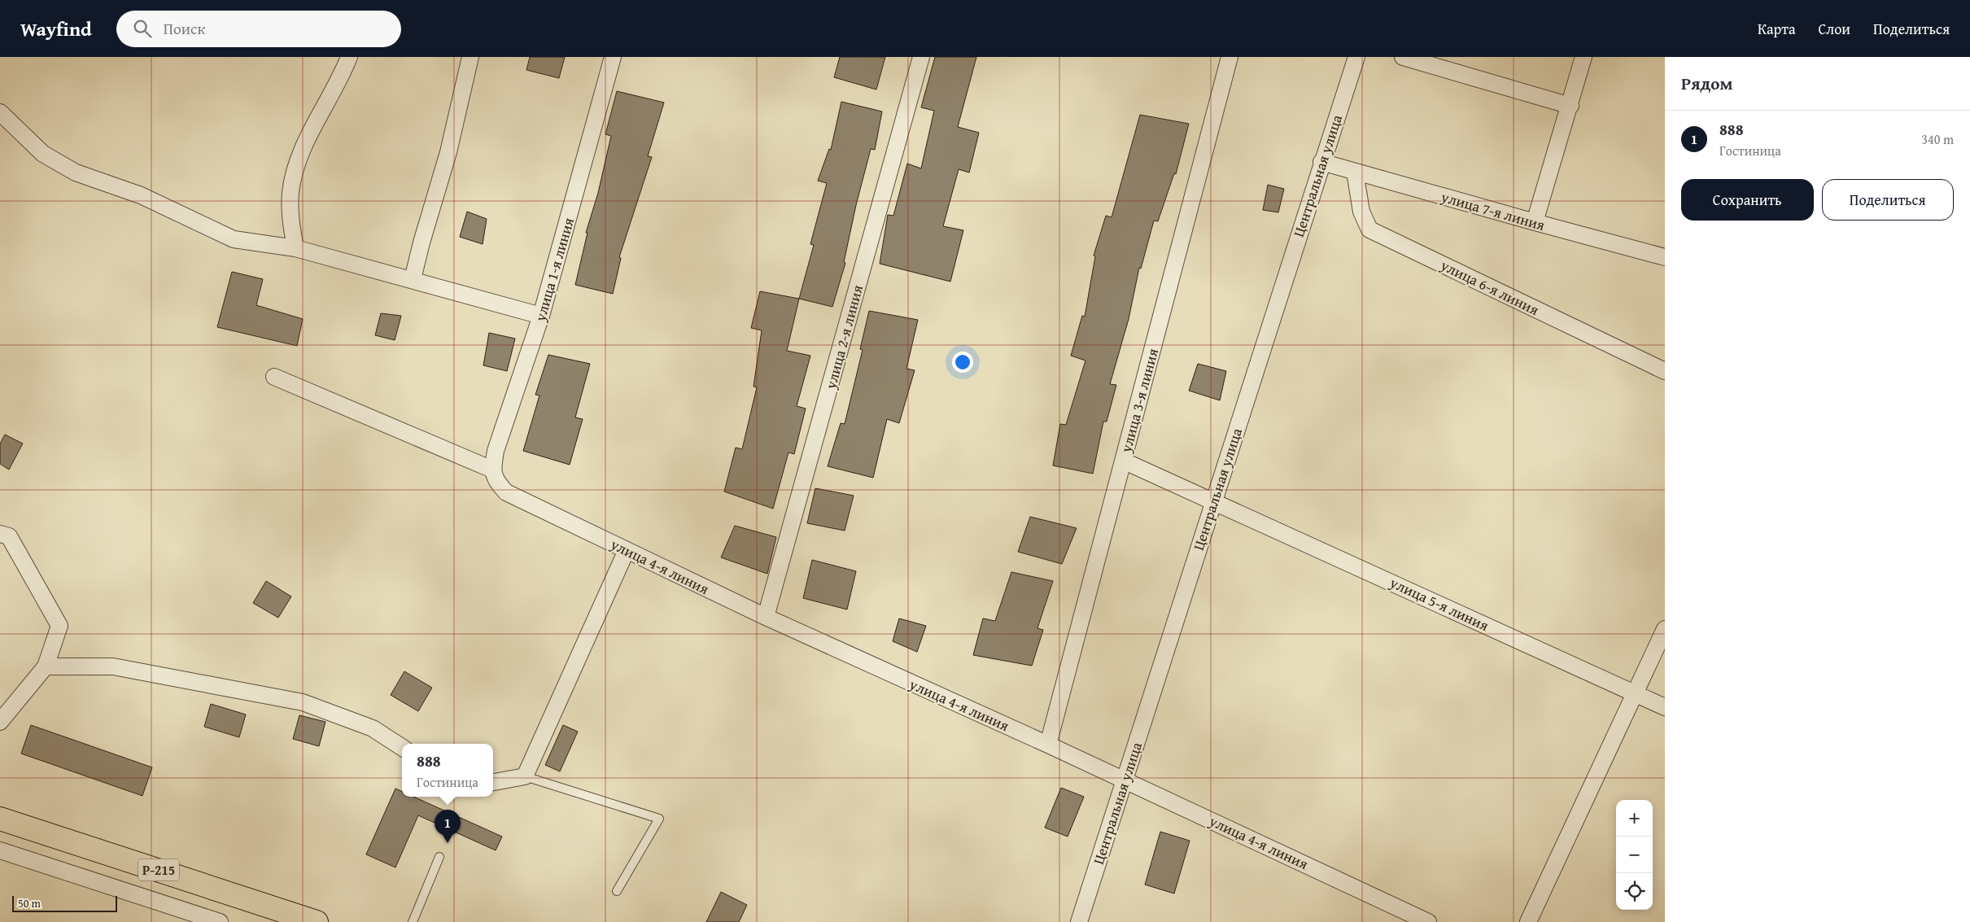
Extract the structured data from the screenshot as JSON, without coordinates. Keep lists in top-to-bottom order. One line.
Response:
{"streets":{"highway":["Р-215"],"street":["Центральная улица","улица 7-я линия","улица 1-я линия","улица 6-я линия","улица 2-я линия","улица 3-я линия","улица 4-я линия","улица 5-я линия"]},"crossings":[["Центральная улица","улица 7-я линия"],["Центральная улица","улица 4-я линия"],["Центральная улица","улица 5-я линия"],["улица 7-я линия","улица 6-я линия"],["улица 1-я линия","улица 4-я линия"],["улица 2-я линия","улица 4-я линия"],["улица 3-я линия","улица 4-я линия"],["улица 3-я линия","улица 5-я линия"]],"scale_bar":"50 m","page":{"header":"Wayfind","search":"Поиск","nav":["Карта","Слои","Поделиться"],"heading":"Рядом","list":[{"mark":"1","name":"888","note":"Гостиница","value":"340 m"}],"buttons":["Сохранить","Поделиться"],"popup":["888","Гостиница"],"map_buttons":["+","−"],"pins":"1","scale":"50 m"}}
